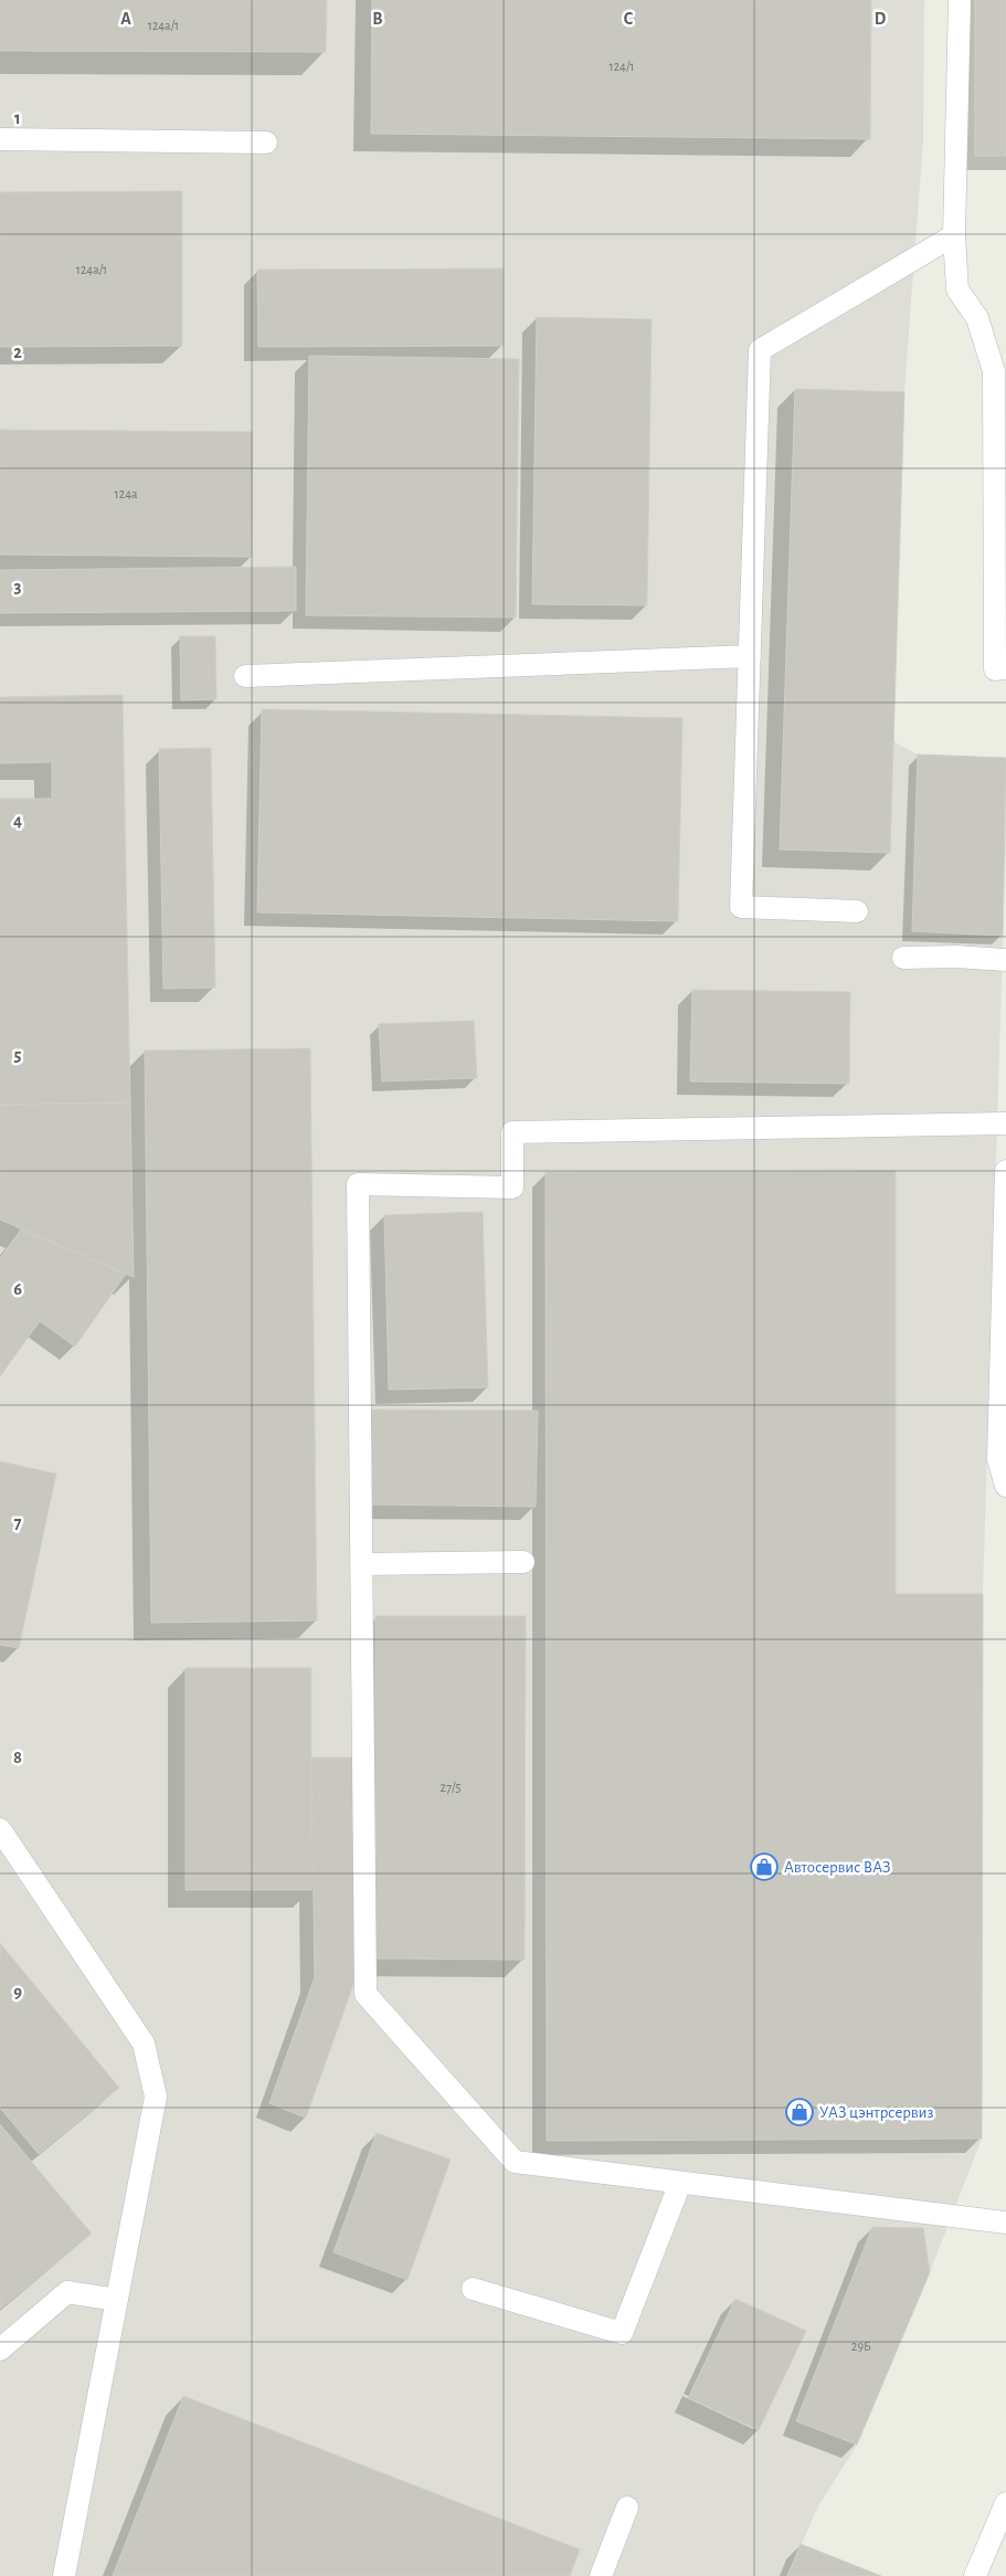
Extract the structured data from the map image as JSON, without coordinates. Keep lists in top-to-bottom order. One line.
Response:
{"places":{"shop":["Автосервис ВАЗ","УАЗ цэнтрсервиз"]},"house_numbers":["124a/1","124/1","124а/1","124а","27/5","29Б"],"grid":{"columns":["A","B","C","D"],"rows":["1","2","3","4","5","6","7","8","9"]}}
